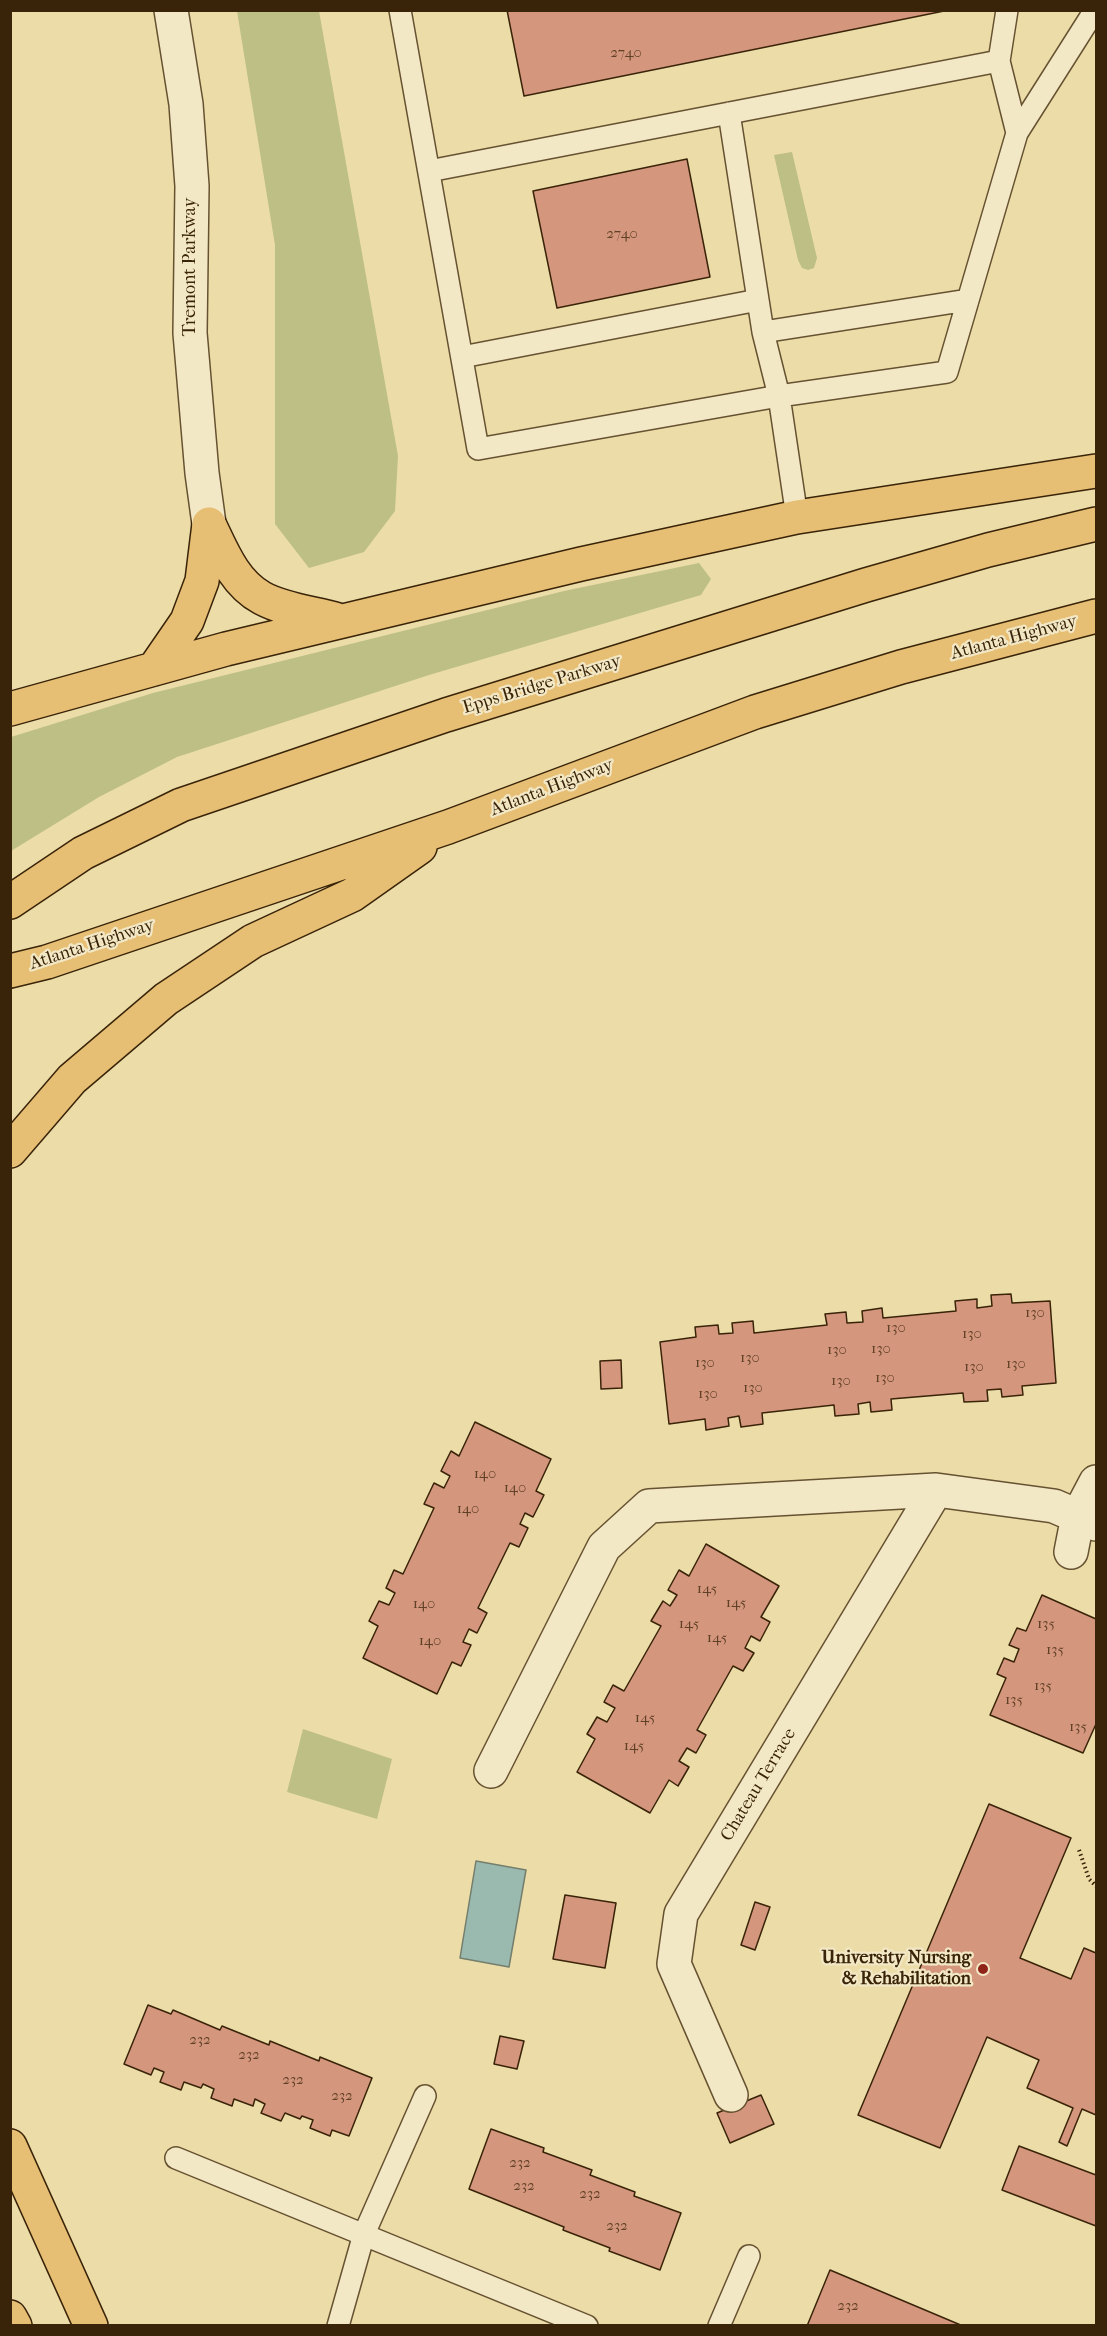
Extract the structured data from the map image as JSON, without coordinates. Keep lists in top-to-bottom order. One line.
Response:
{"streets":{"main road":["Atlanta Highway","Epps Bridge Parkway"],"street":["Tremont Parkway","Chateau Terrace"]},"places":["University Nursing & Rehabilitation"],"house_numbers":["2740","2740","130","130","130","130","130","130","130","130","130","130","130","130","130","140","140","140","145","145","140","145","135","145","140","135","135","135","145","135","145","232","232","232","232","232","232","232","232","232"]}
